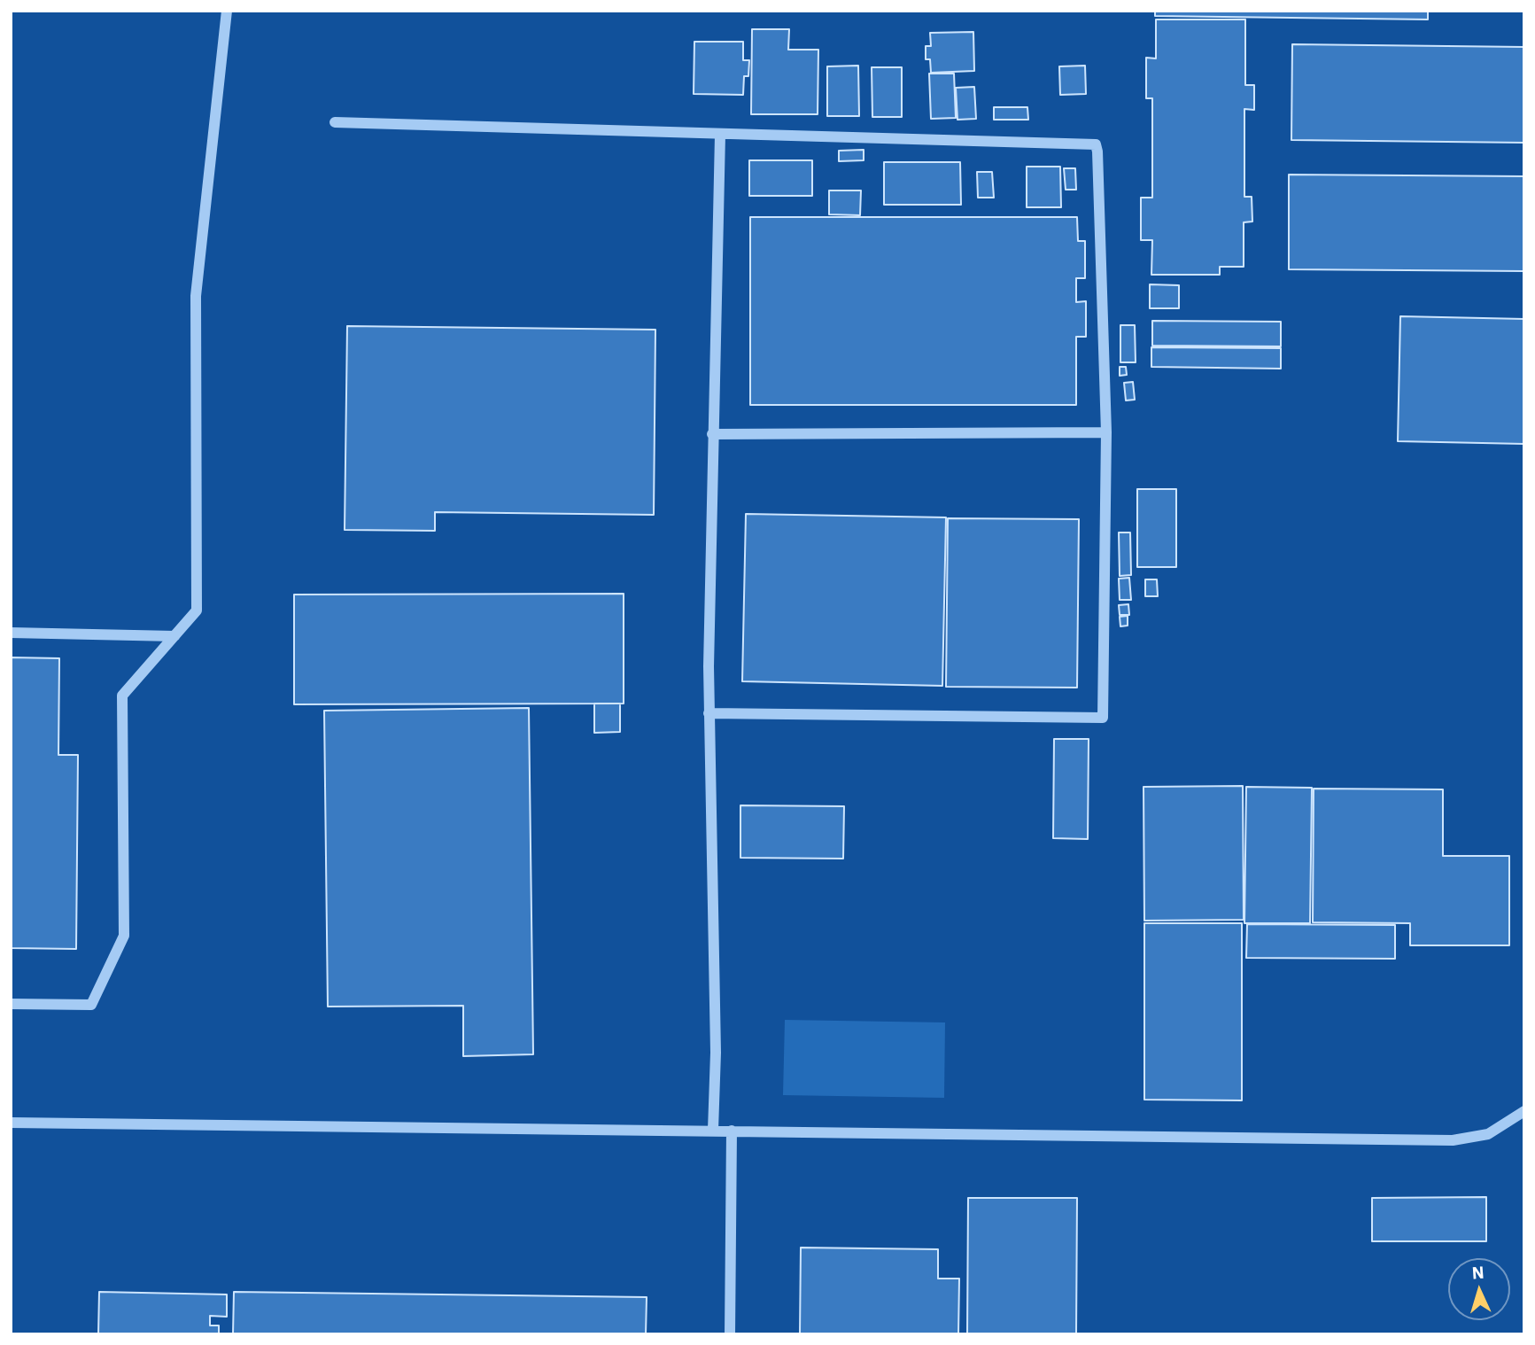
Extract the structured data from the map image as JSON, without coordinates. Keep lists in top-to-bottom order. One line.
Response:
{"north":"top"}
